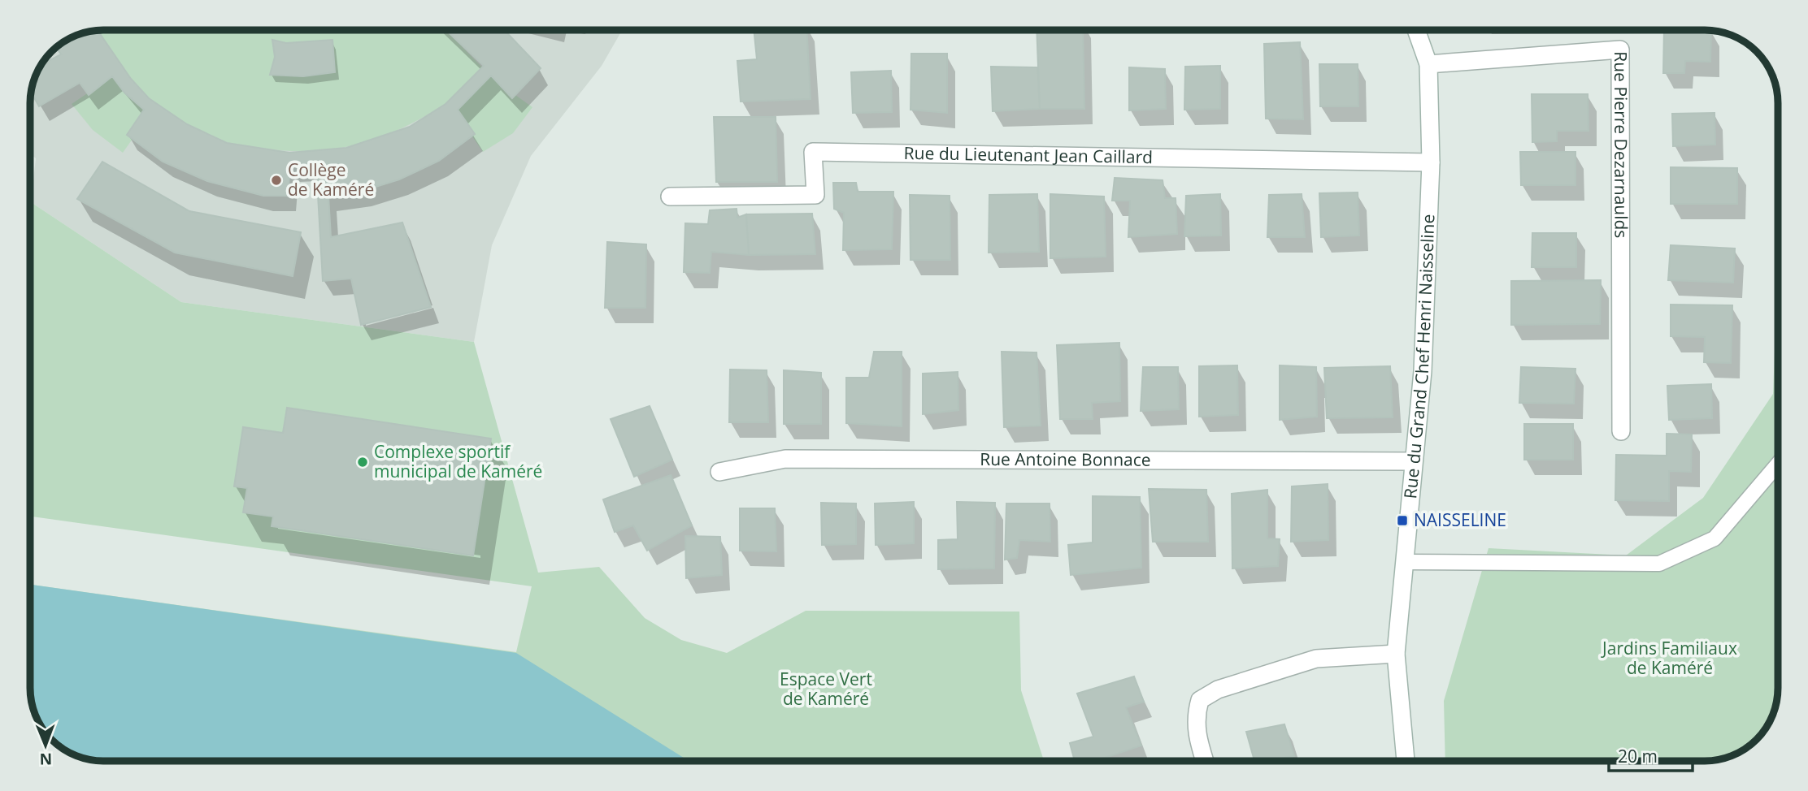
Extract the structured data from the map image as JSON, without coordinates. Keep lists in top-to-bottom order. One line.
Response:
{"streets":{"street":["Rue Pierre Dezarnaulds","Rue du Lieutenant Jean Caillard","Rue du Grand Chef Henri Naisseline","Rue Antoine Bonnace"]},"crossings":[["Rue Pierre Dezarnaulds","Rue du Grand Chef Henri Naisseline"],["Rue du Lieutenant Jean Caillard","Rue du Grand Chef Henri Naisseline"],["Rue du Grand Chef Henri Naisseline","Rue Antoine Bonnace"]],"parks":["Jardins Familiaux de Kaméré","Espace Vert de Kaméré"],"places":{"other":["Collège de Kaméré","Complexe sportif municipal de Kaméré"],"transit":["NAISSELINE"]},"scale_bar":"20 m","north":"bottom"}
